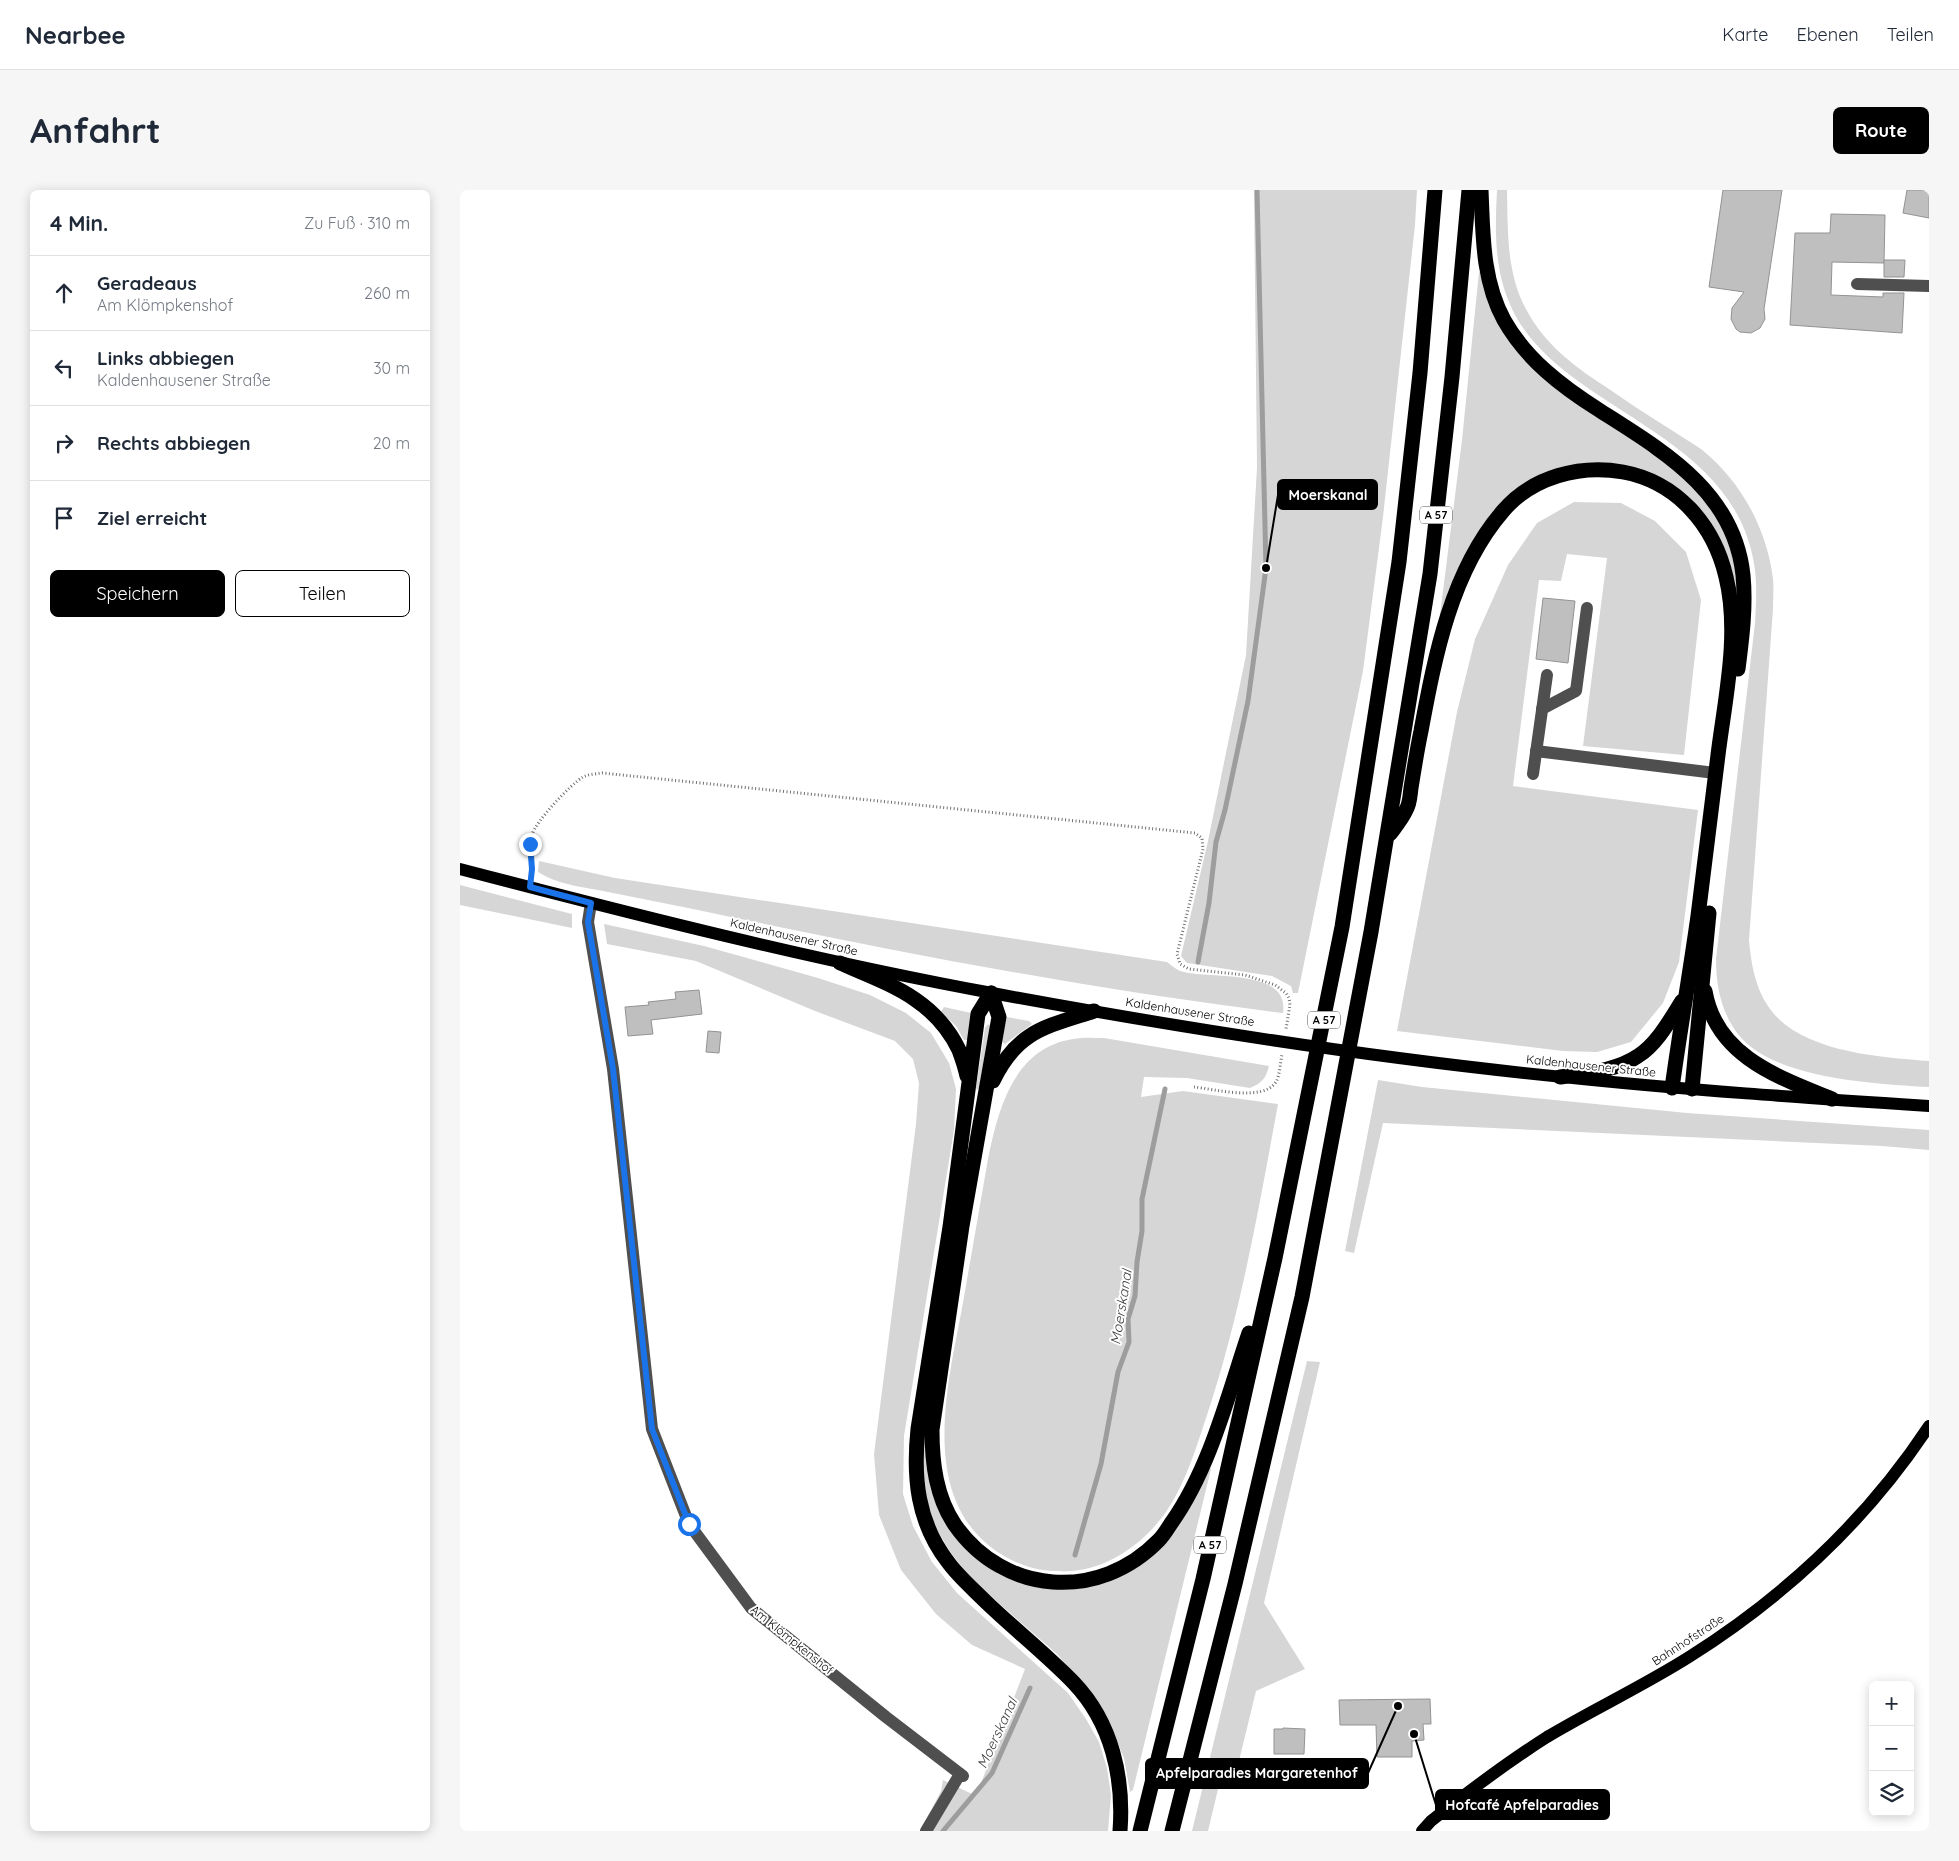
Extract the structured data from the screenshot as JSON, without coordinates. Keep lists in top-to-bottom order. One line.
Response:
{"streets":{"highway":["A 57"],"main road":["Kaldenhausener Straße","Bahnhofstraße"],"street":["Am Klömpkenshof"]},"crossings":[["Kaldenhausener Straße","Am Klömpkenshof"]],"water":["Moerskanal"],"places":["Moerskanal","Apfelparadies Margaretenhof","Hofcafé Apfelparadies"],"page":{"header":"Nearbee","nav":["Karte","Ebenen","Teilen"],"buttons":["Route",["Speichern","Teilen"]],"title":"Anfahrt","heading":["4 Min.","Zu Fuß · 310 m"],"list":[["Geradeaus","Am Klömpkenshof","260 m"],["Links abbiegen","Kaldenhausener Straße","30 m"],["Rechts abbiegen","20 m"],"Ziel erreicht"],"map_buttons":["+","−"]}}
